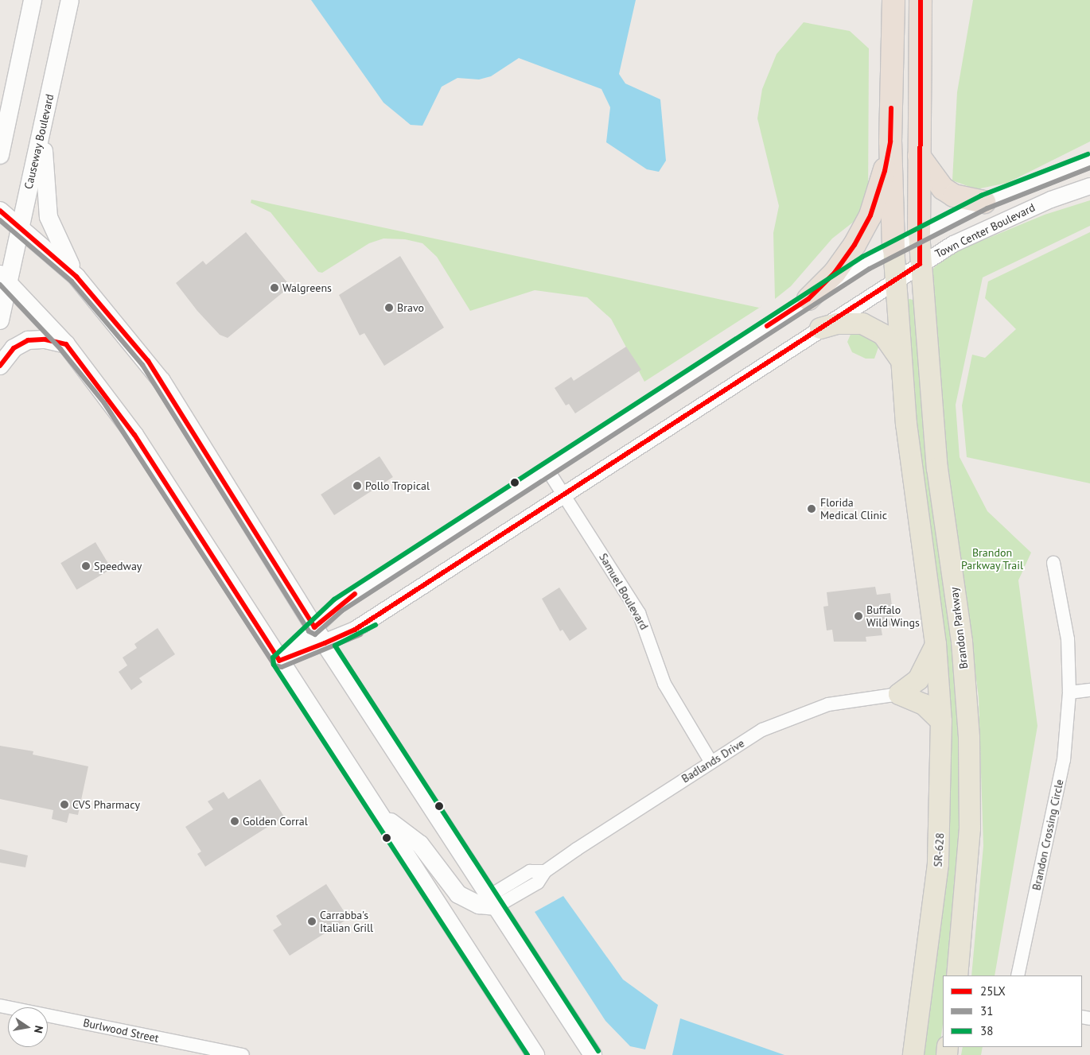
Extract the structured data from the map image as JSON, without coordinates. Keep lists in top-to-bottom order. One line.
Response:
{"streets":{"main road":["Causeway Boulevard","Brandon Parkway","SR-628"],"street":["Town Center Boulevard","Samuel Boulevard","Badlands Drive","Brandon Crossing Circle","Burlwood Street"]},"crossings":[["Town Center Boulevard","Samuel Boulevard"],["Town Center Boulevard","Brandon Parkway"],["Samuel Boulevard","Badlands Drive"]],"parks":["Brandon Parkway Trail"],"places":["Walgreens","Bravo","Pollo Tropical","Florida Medical Clinic","Speedway","Buffalo Wild Wings","CVS Pharmacy","Golden Corral","Carrabba's Italian Grill"],"lines":["transit line 25LX","transit line 38","transit line 31"],"legend":["25LX","31","38"],"north":"right"}
